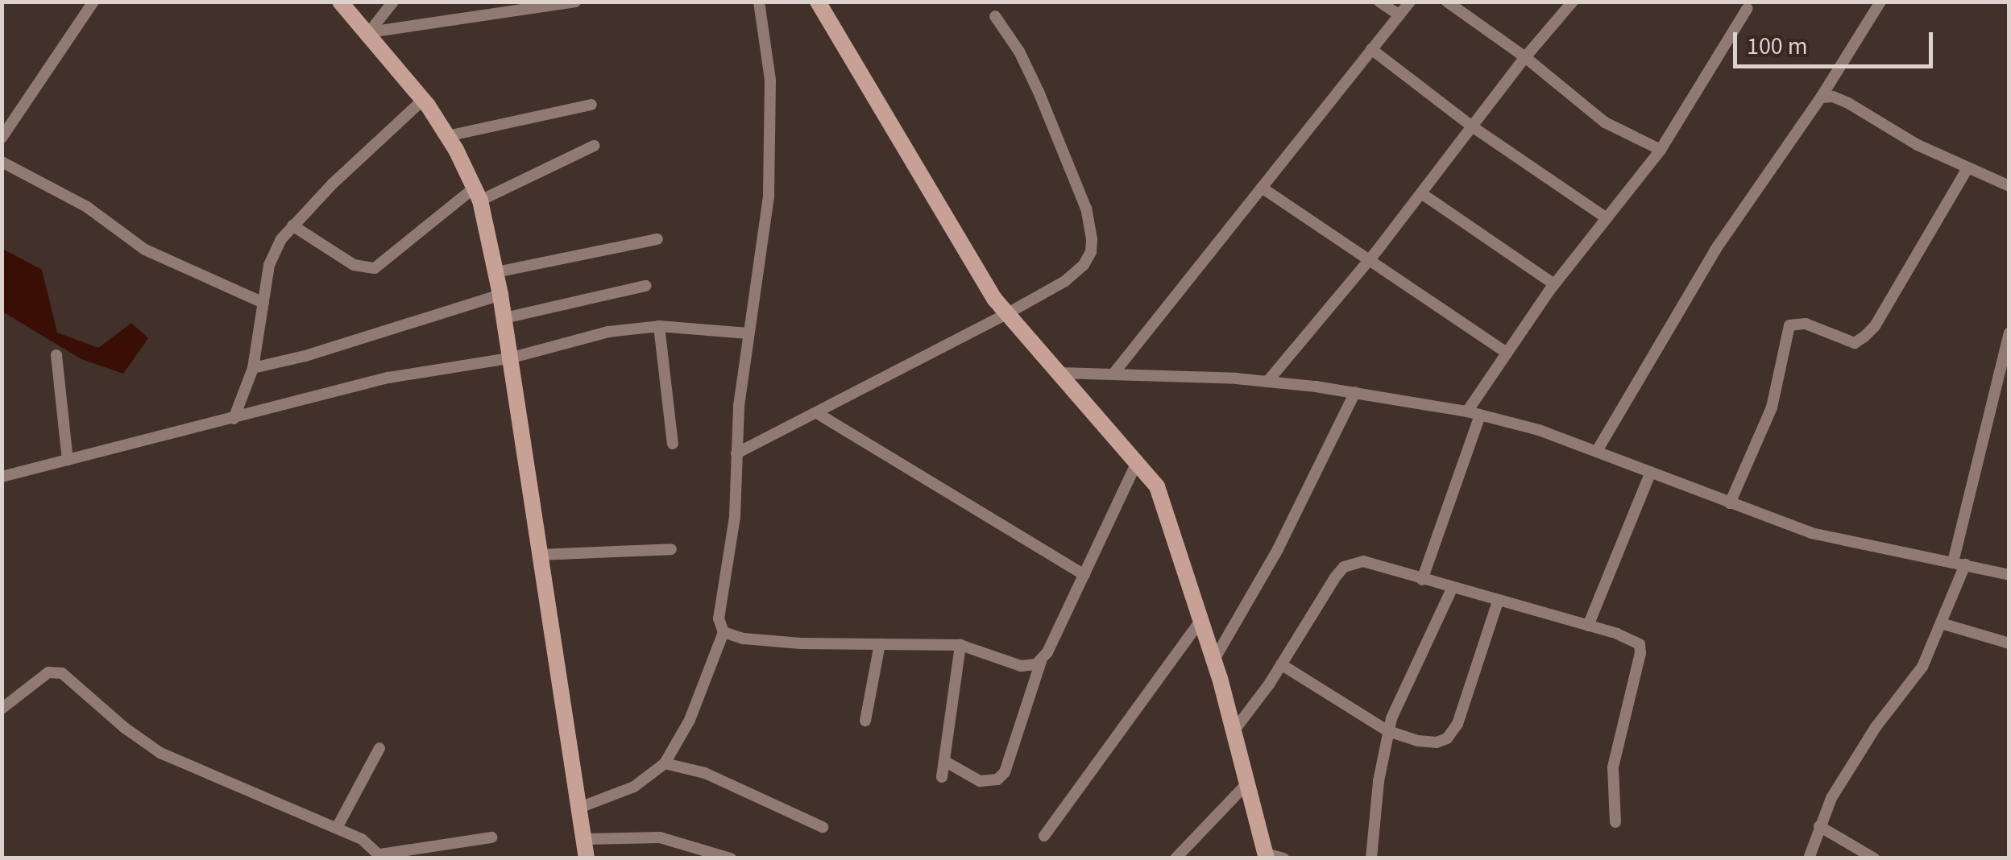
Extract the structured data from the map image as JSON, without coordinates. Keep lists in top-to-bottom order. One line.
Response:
{"scale_bar":"100 m"}
